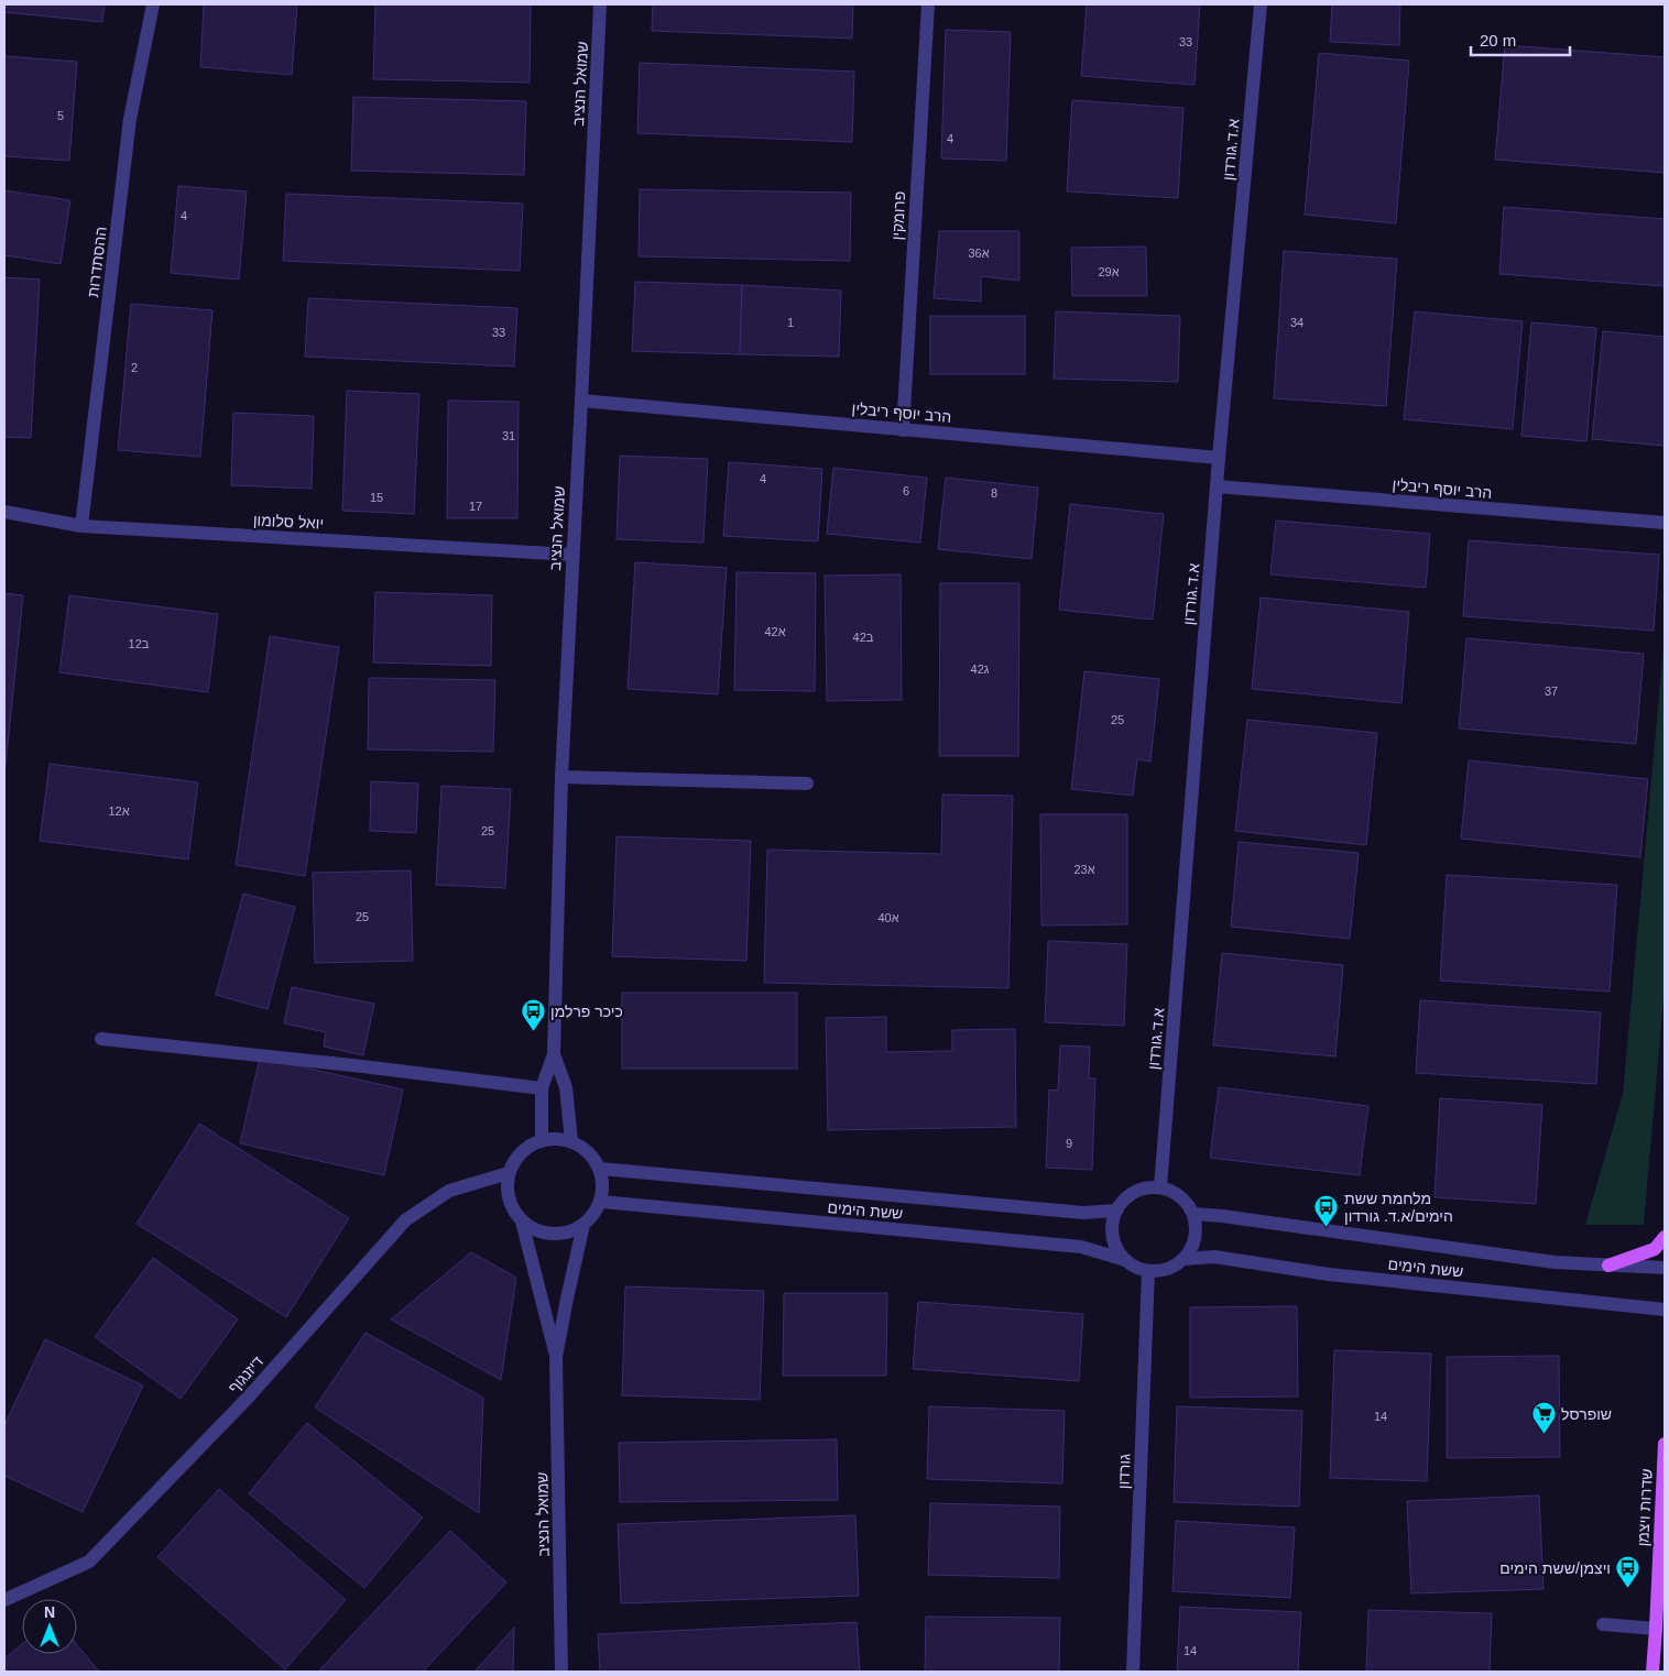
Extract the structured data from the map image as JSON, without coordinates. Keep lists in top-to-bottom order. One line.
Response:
{"streets":{"main road":["שדרות ויצמן"],"street":["שמואל הנציב","א.ד.גורדון","פרומקין","ההסתדרות","הרב יוסף ריבלין","יואל סלומון","ששת הימים","דיזנגוף","גורדון"]},"crossings":[["שמואל הנציב","הרב יוסף ריבלין"],["שמואל הנציב","יואל סלומון"],["שמואל הנציב","ששת הימים"],["שמואל הנציב","דיזנגוף"],["א.ד.גורדון","הרב יוסף ריבלין"],["א.ד.גורדון","ששת הימים"],["א.ד.גורדון","גורדון"],["פרומקין","הרב יוסף ריבלין"],["ההסתדרות","יואל סלומון"],["ששת הימים","דיזנגוף"],["ששת הימים","גורדון"]],"places":{"bus stop":["כיכר פרלמן","מלחמת ששת הימים/א.ד. גורדון","ויצמן/ששת הימים"],"supermarket":["שופרסל"]},"house_numbers":["33","5","4","4","36א","29א","1","34","33","2","31","4","6","8","15","17","42א","42ב","12ב","42ג","37","25","12א","25","23א","25","40א","9","14","14"],"scale_bar":"20 m","north":"top"}
